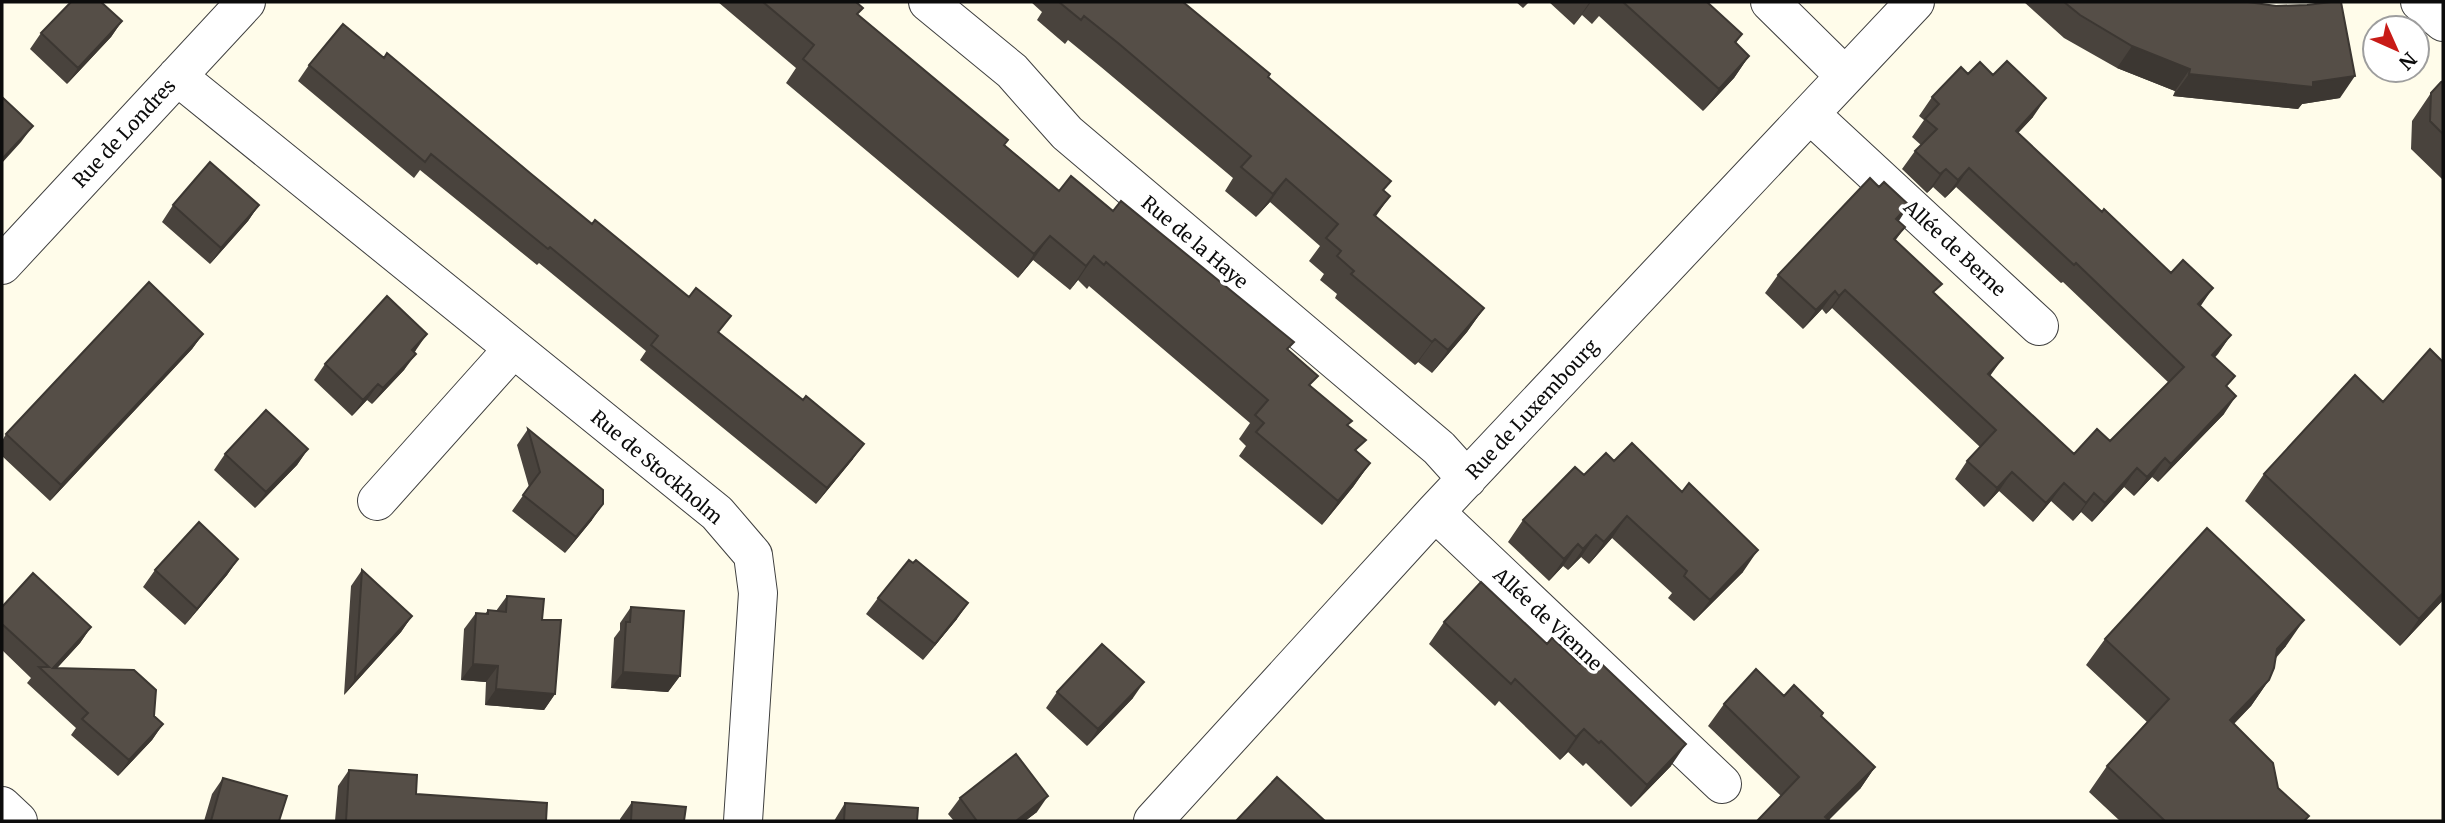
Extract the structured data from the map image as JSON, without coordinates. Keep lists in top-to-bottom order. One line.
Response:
{"streets":{"street":["Rue de Londres","Rue de la Haye","Allée de Berne","Rue de Luxembourg","Rue de Stockholm","Allée de Vienne"]},"crossings":[["Rue de Londres","Rue de Stockholm"],["Rue de la Haye","Rue de Luxembourg"],["Allée de Berne","Rue de Luxembourg"],["Rue de Luxembourg","Allée de Vienne"]],"north":"bottom right"}
